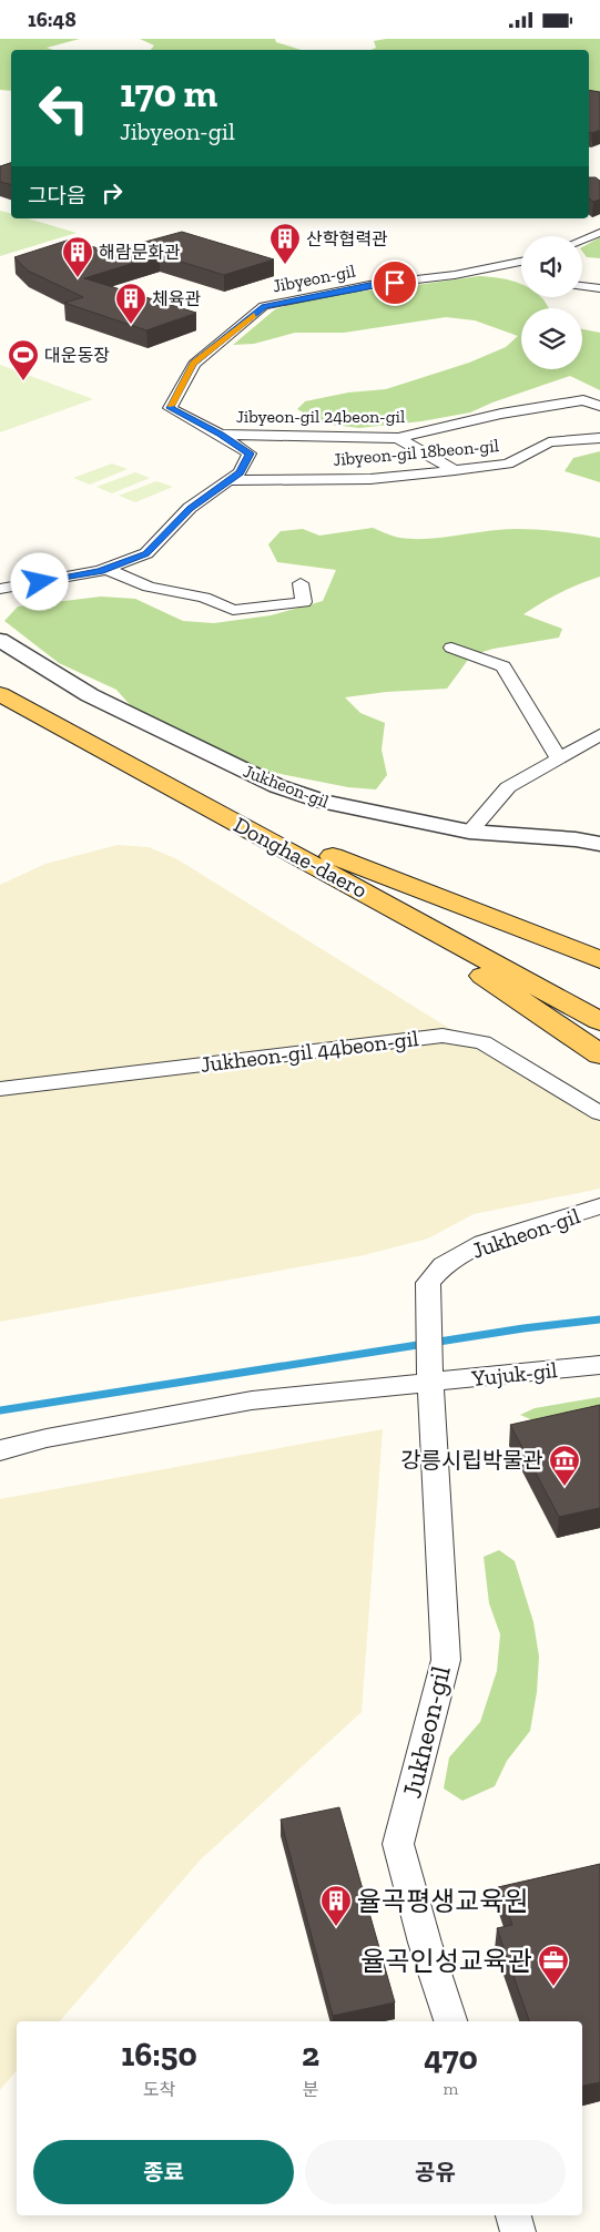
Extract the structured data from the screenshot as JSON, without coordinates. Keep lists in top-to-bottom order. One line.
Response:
{"streets":{"main road":["Donghae-daero"],"street":["Jibyeon-gil","Jibyeon-gil 24beon-gil","Jibyeon-gil 18beon-gil","Jukheon-gil","Jukheon-gil 44beon-gil","Yujuk-gil"]},"crossings":[["Jibyeon-gil","Jibyeon-gil 24beon-gil"],["Jibyeon-gil","Jibyeon-gil 18beon-gil"],["Jukheon-gil","Yujuk-gil"]],"places":{"building":["산학협력관","해람문화관","체육관","율곡평생교육원"],"sports":["대운동장"],"museum":["강릉시립박물관"],"office":["율곡인성교육관"]},"page":{"status":"16:48","turn":["170 m","Jibyeon-gil"],"then":"그다음","eta":["16:50","도착","2","분","470","m"],"buttons":["종료","공유"]}}
